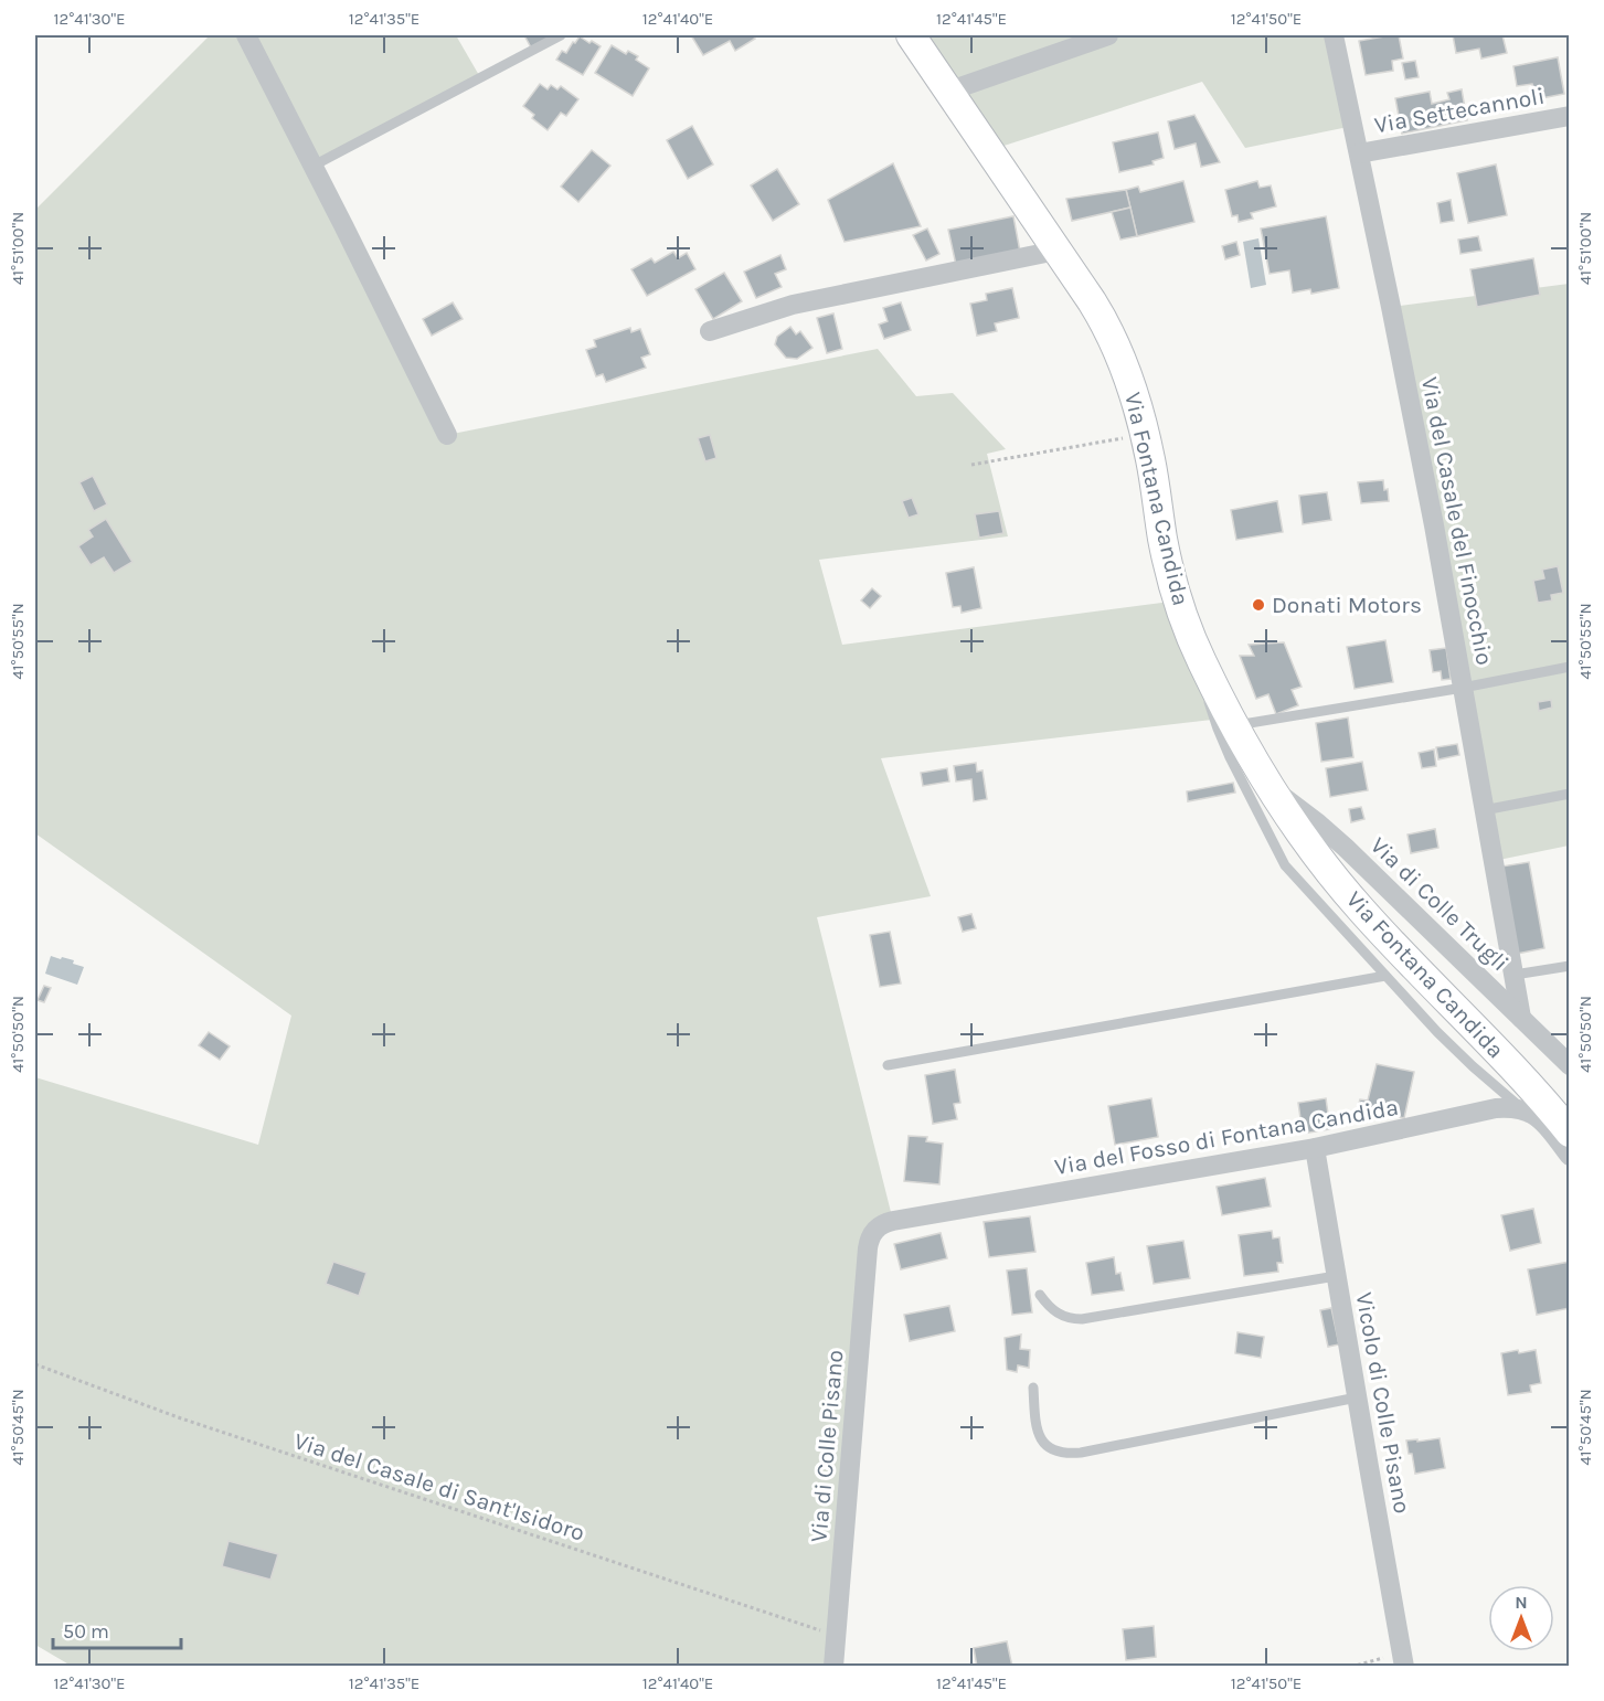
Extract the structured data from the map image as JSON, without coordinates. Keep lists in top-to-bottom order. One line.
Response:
{"streets":{"main road":["Via Fontana Candida"],"street":["Via Settecannoli","Via del Casale del Finocchio","Via di Colle Trugli","Via del Fosso di Fontana Candida","Vicolo di Colle Pisano","Via di Colle Pisano"],"path":["Via del Casale di Sant'Isidoro"]},"crossings":[["Via Settecannoli","Via del Casale del Finocchio"],["Via Fontana Candida","Via di Colle Trugli"],["Via del Casale del Finocchio","Via di Colle Trugli"],["Via del Fosso di Fontana Candida","Vicolo di Colle Pisano"],["Via del Fosso di Fontana Candida","Via di Colle Pisano"],["Via di Colle Pisano","Via del Casale di Sant'Isidoro"]],"places":["Donati Motors"],"scale_bar":"50 m","north":"top","coordinates":["12°41'30\"E","12°41'35\"E","12°41'40\"E","12°41'45\"E","12°41'50\"E","41°51'00\"N","41°50'55\"N","41°50'50\"N","41°50'45\"N"]}
